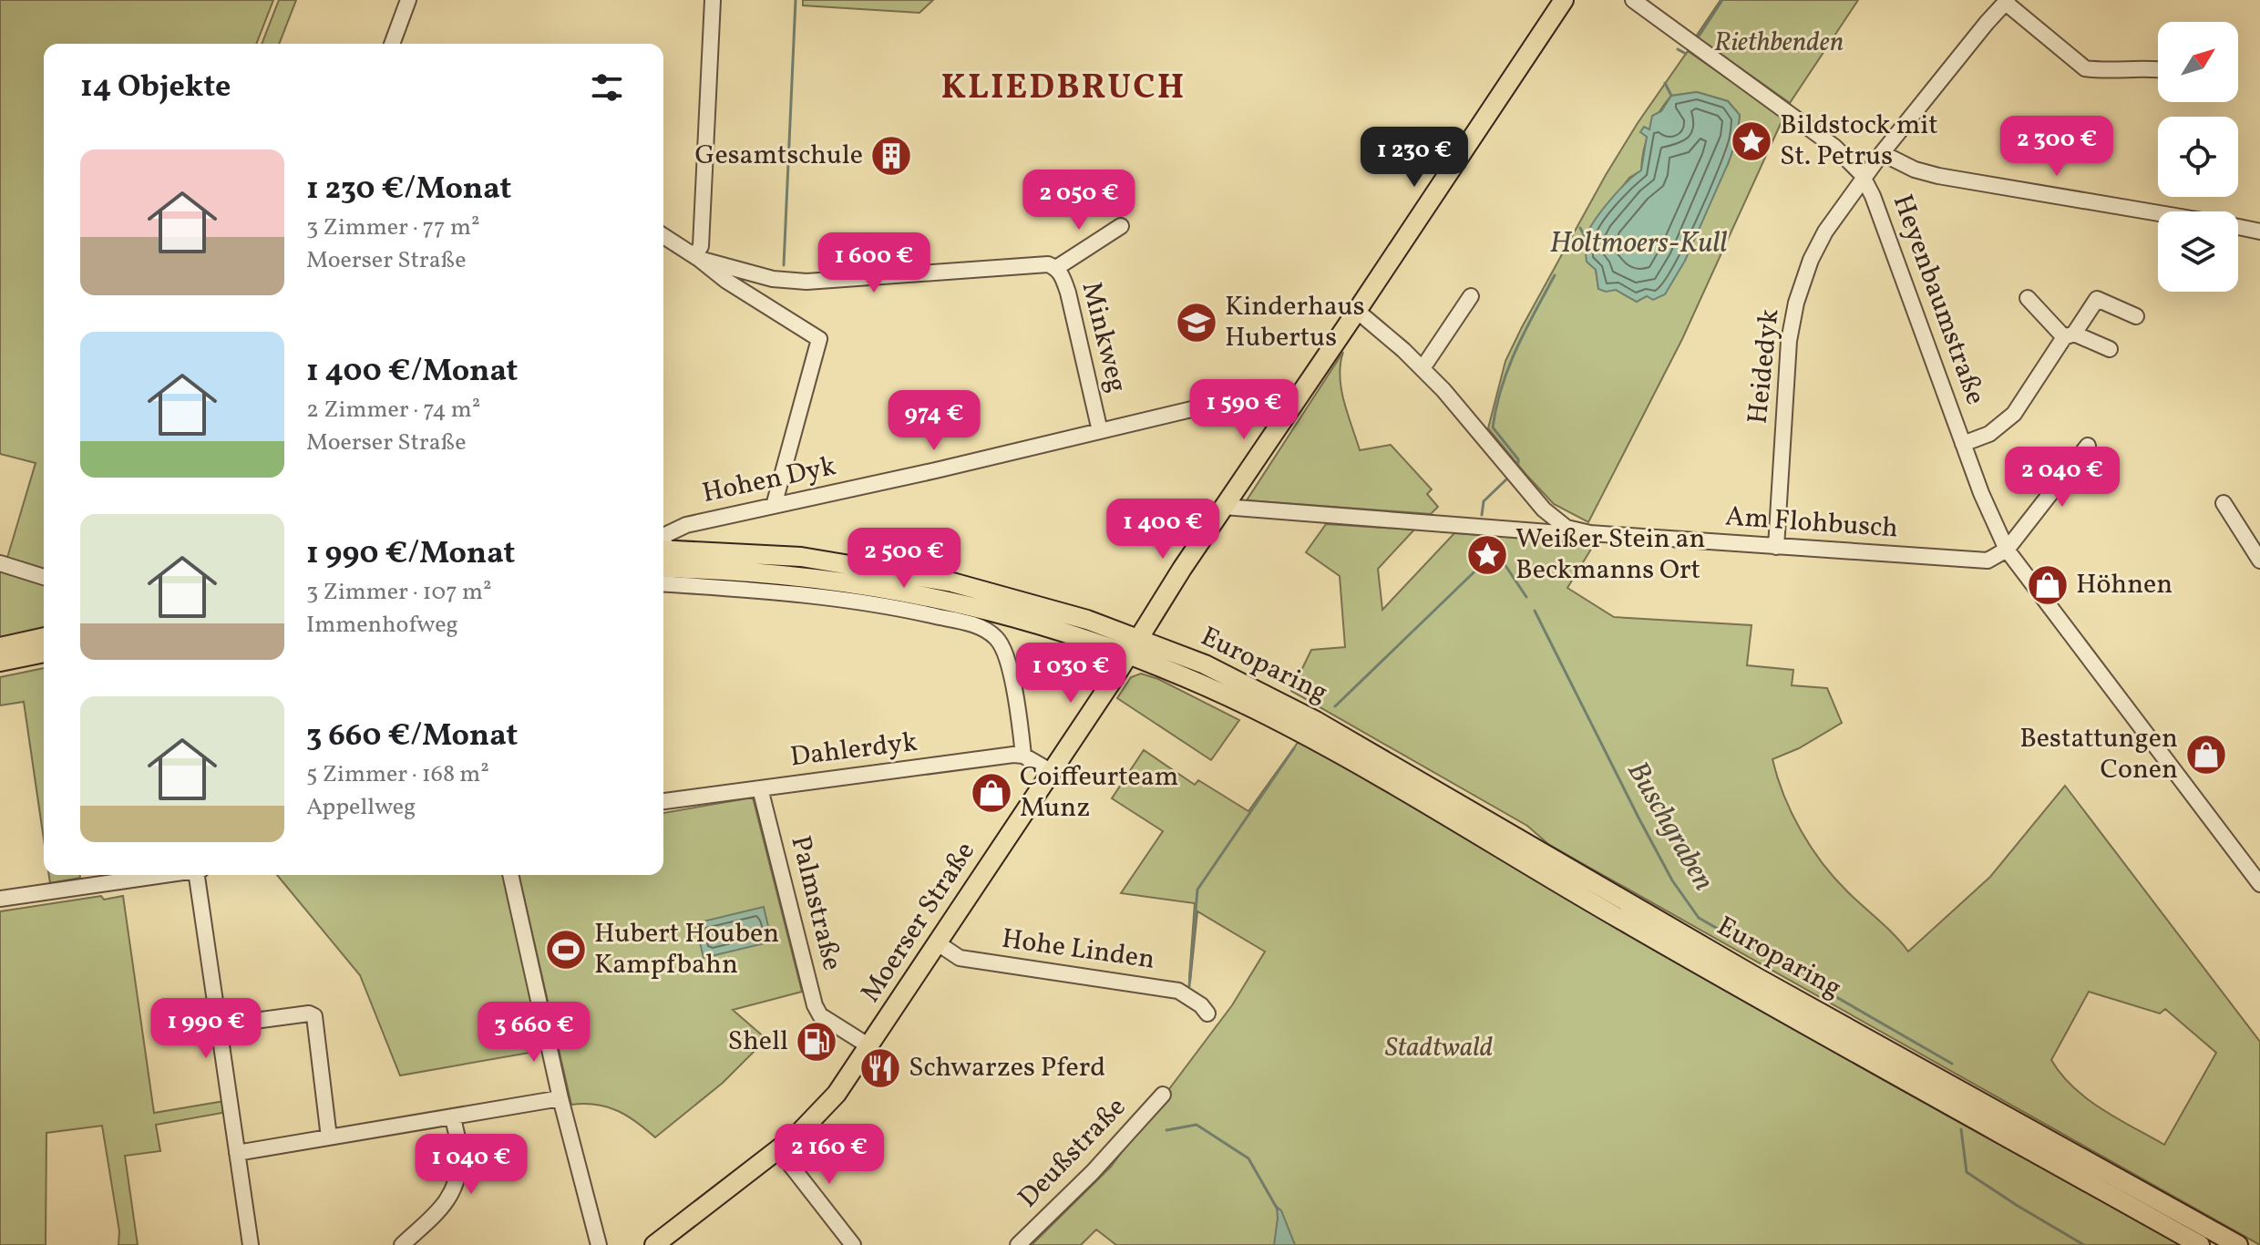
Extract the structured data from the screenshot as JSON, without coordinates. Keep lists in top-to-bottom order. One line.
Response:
{"streets":{"main road":["Europaring","Moerser Straße"],"street":["Heyenbaumstraße","Minkweg","Heidedyk","Hohen Dyk","Am Flohbusch","Dahlerdyk","Palmstraße","Hohe Linden","Deußstraße"]},"crossings":[["Heyenbaumstraße","Heidedyk"],["Heyenbaumstraße","Am Flohbusch"],["Minkweg","Hohen Dyk"],["Heidedyk","Am Flohbusch"],["Hohen Dyk","Moerser Straße"],["Am Flohbusch","Moerser Straße"],["Europaring","Moerser Straße"],["Dahlerdyk","Palmstraße"],["Palmstraße","Moerser Straße"],["Moerser Straße","Hohe Linden"]],"districts":["KLIEDBRUCH"],"water":["Holtmoers-Kull","Buschgraben"],"parks":["Riethbenden","Stadtwald"],"places":{"place":["Bildstock mit St. Petrus","Weißer Stein an Beckmanns Ort"],"building":["Gesamtschule"],"school or university":["Kinderhaus Hubertus"],"shop":["Höhnen","Bestattungen Conen","Coiffeurteam Munz"],"sports":["Hubert Houben Kampfbahn"],"fuel station":["Shell"],"restaurant":["Schwarzes Pferd"]},"north":"top right","page":{"heading":"14 Objekte","price":["2 300 €","1 230 €","2 050 €","1 600 €","1 590 €","974 €","2 040 €","1 400 €","2 500 €","1 030 €","1 990 €","3 660 €","2 160 €","1 040 €"],"list":[{"name":"1 230 €/Monat","note":"3 Zimmer · 77 m² · Moerser Straße"},{"name":"1 400 €/Monat","note":"2 Zimmer · 74 m² · Moerser Straße"},{"name":"1 990 €/Monat","note":"3 Zimmer · 107 m² · Immenhofweg"},{"name":"3 660 €/Monat","note":"5 Zimmer · 168 m² · Appellweg"}]}}
